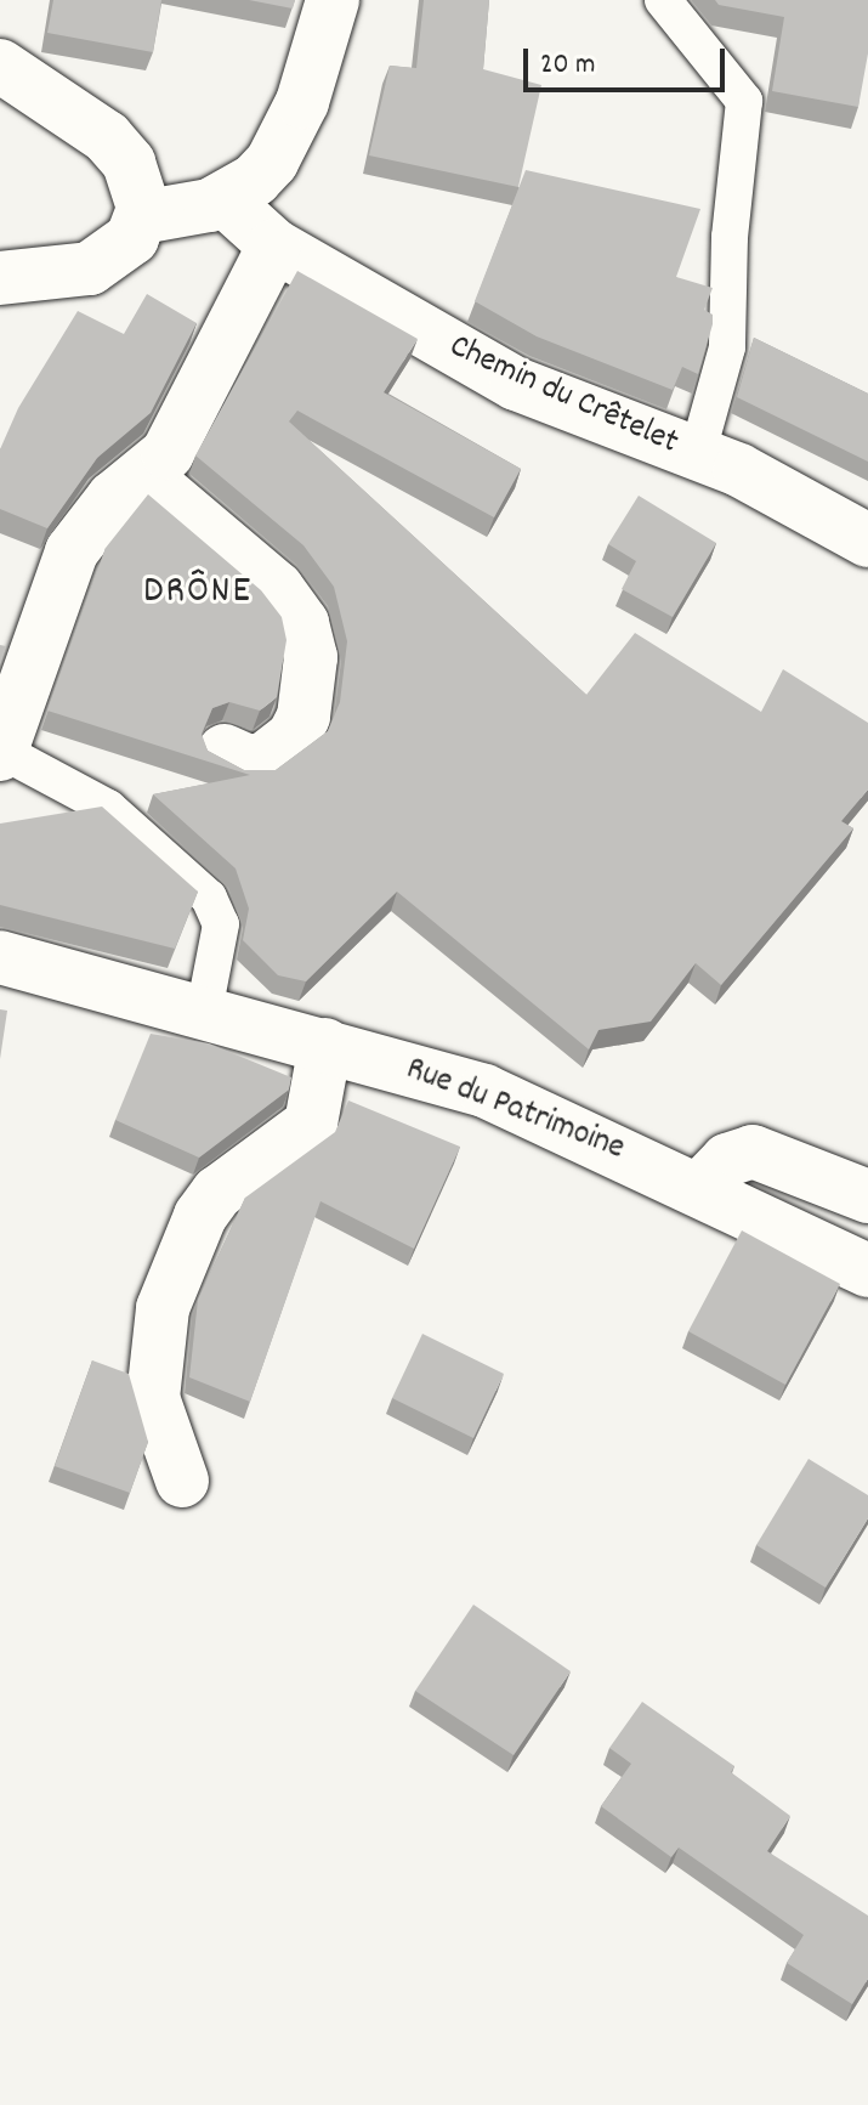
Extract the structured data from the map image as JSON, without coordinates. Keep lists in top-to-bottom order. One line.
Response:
{"streets":{"street":["Chemin du Crêtelet","Rue du Patrimoine"]},"districts":["DRÔNE"],"scale_bar":"20 m"}
